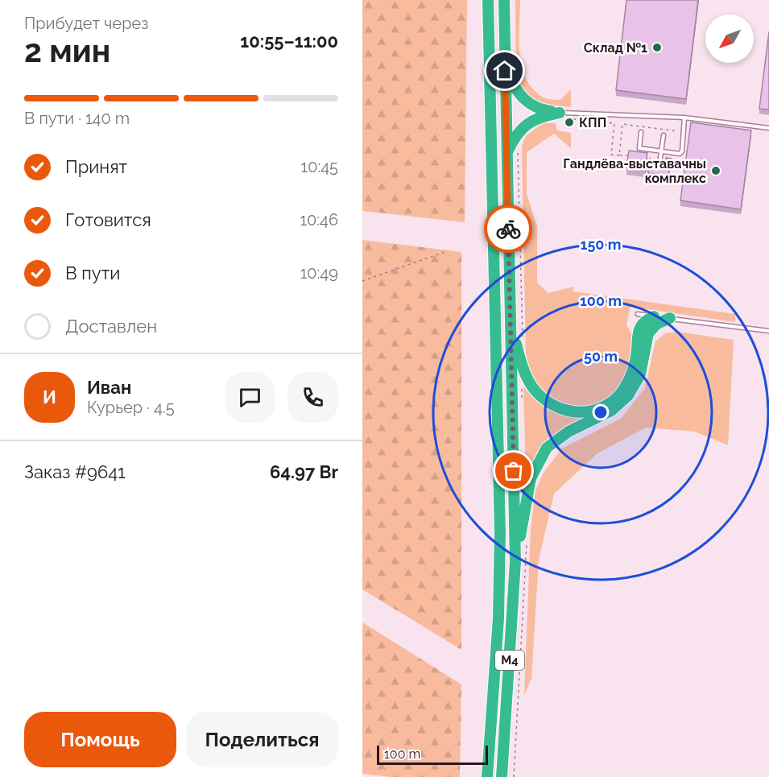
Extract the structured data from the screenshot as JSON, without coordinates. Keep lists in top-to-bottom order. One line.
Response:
{"streets":{"highway":["М4"]},"places":["Склад №1","КПП","Гандлёва-выставачны комплекс"],"scale_bar":"100 m","north":"bottom left","page":{"heading":["2 мин","Прибудет через","10:55–11:00"],"panel":["Иван","Курьер · 4.5","Заказ #9641","64.97 Br"],"bar":"В пути · 140 m","list":[["Принят","10:45"],["Готовится","10:46"],["В пути","10:49"],"Доставлен"],"round":"И","buttons":["Помощь","Поделиться"],"scale":"100 m"},"rings":["150 m","100 m","50 m"]}
